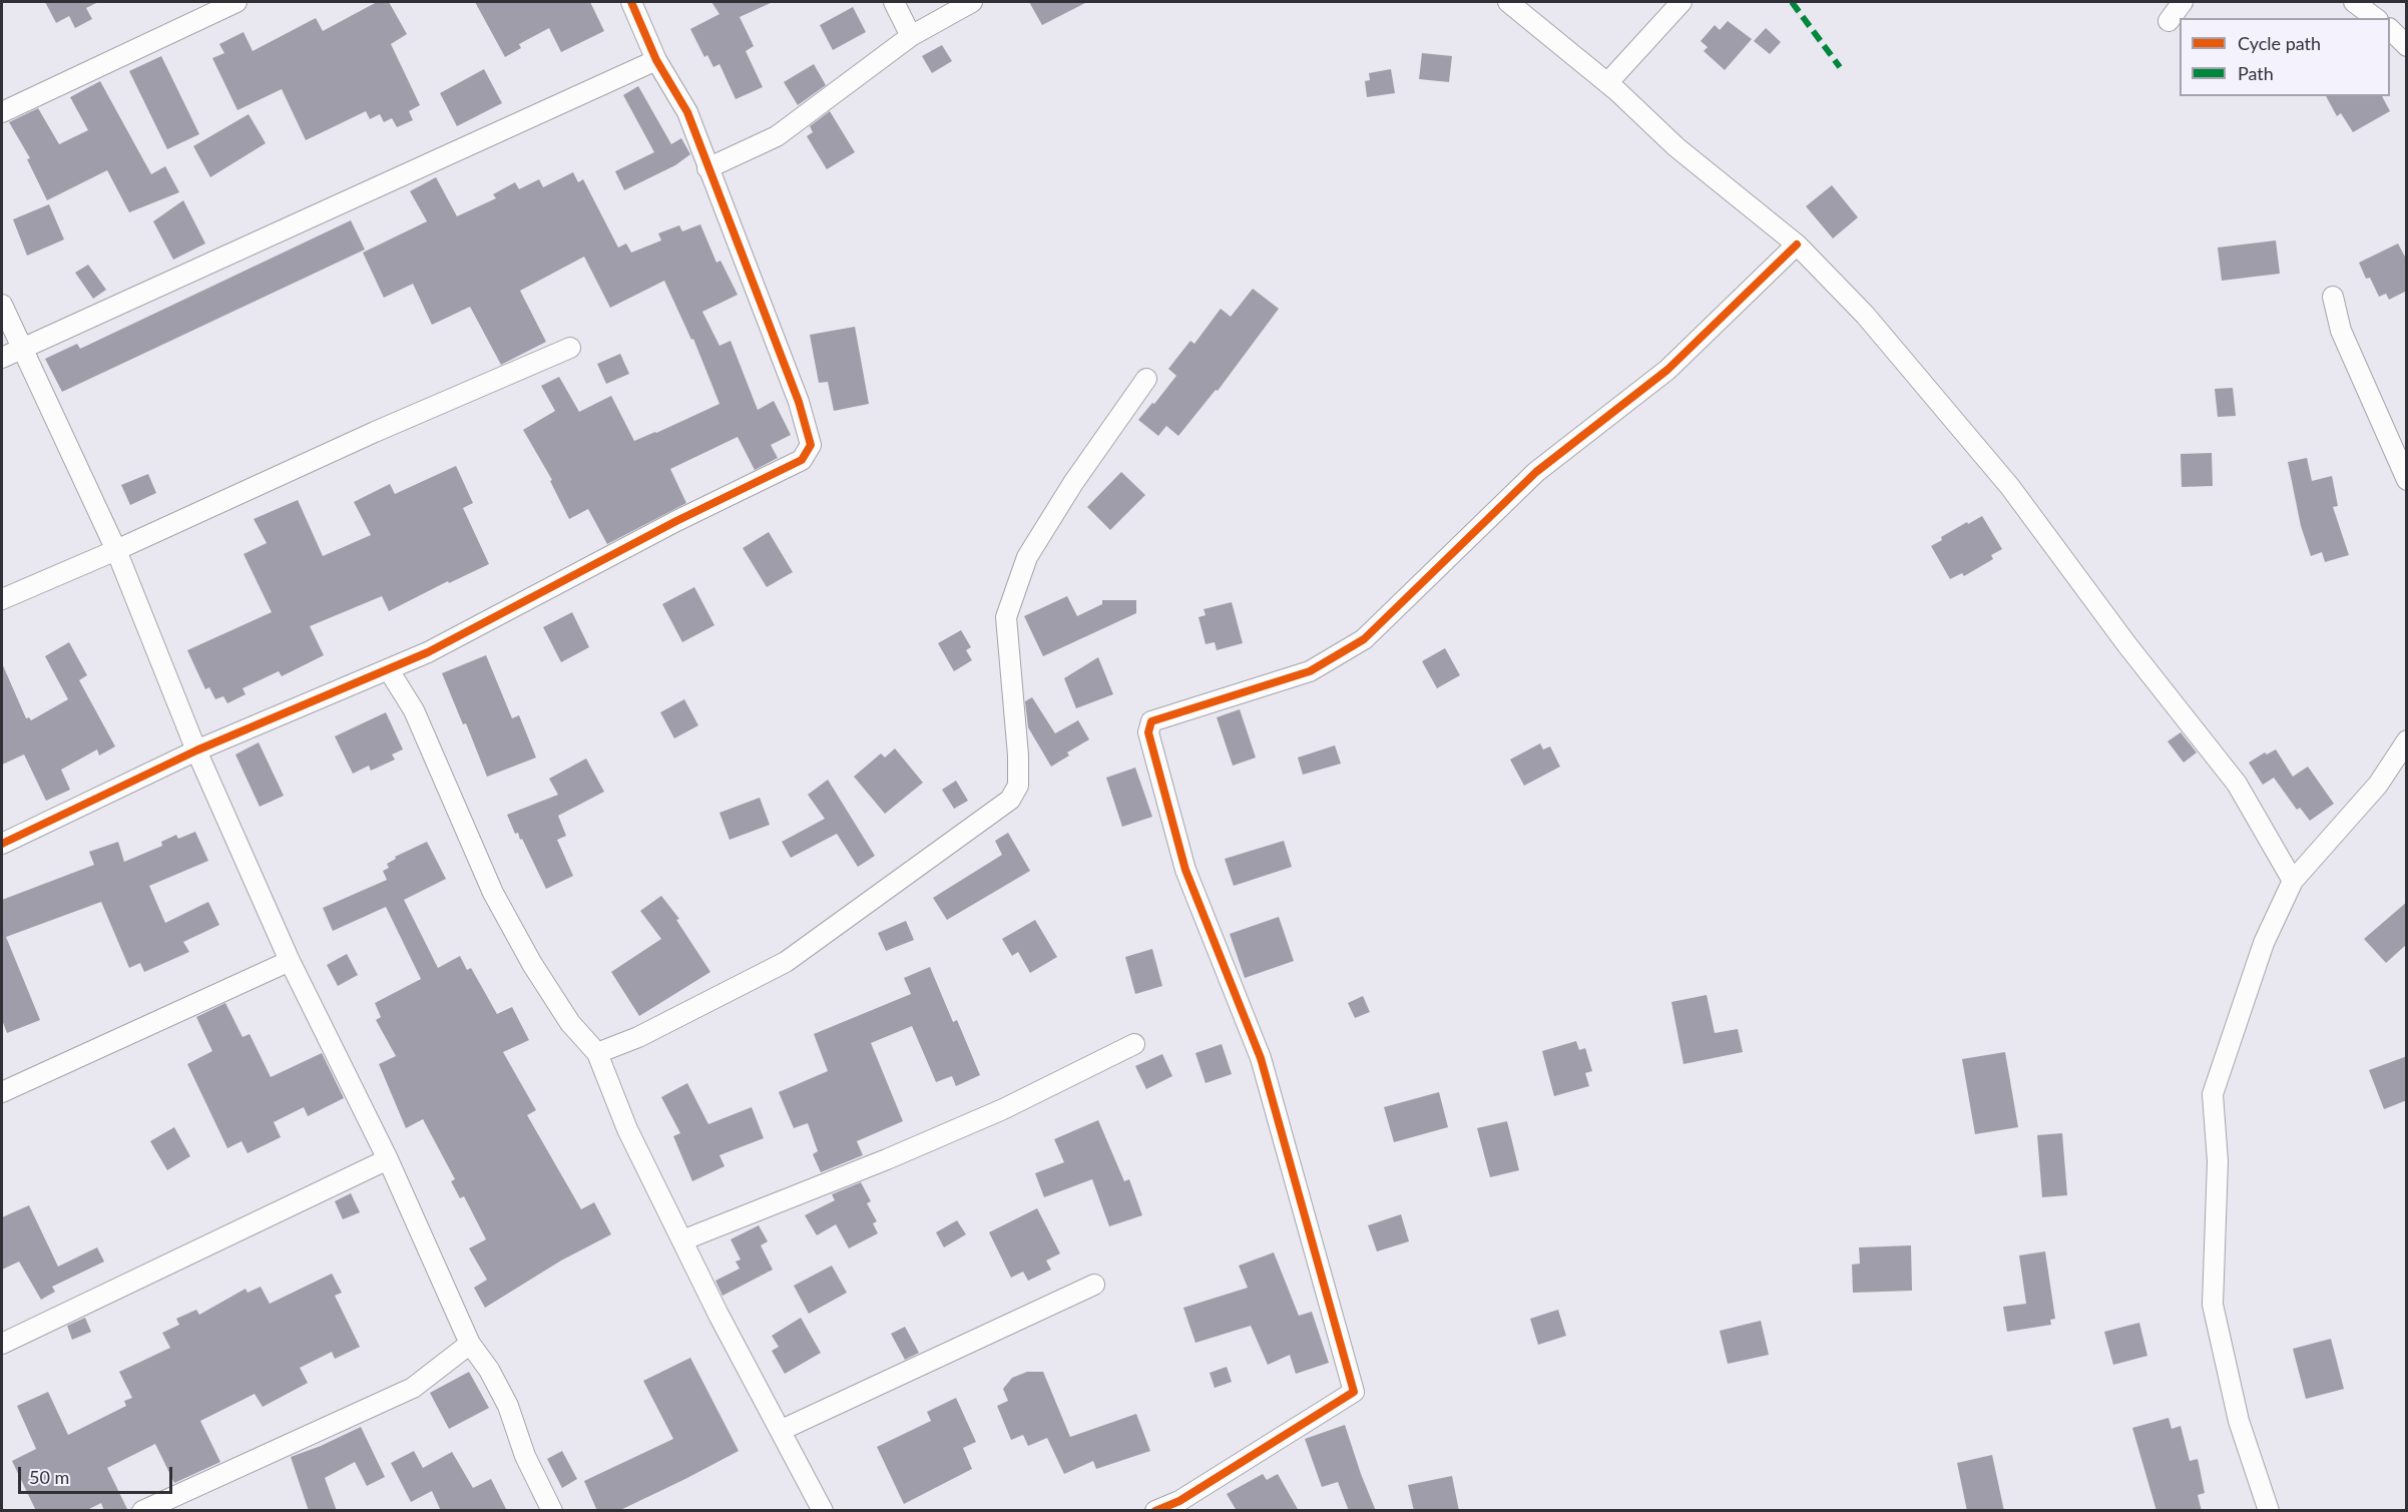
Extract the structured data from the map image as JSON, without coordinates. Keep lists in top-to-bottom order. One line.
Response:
{"legend":["Cycle path","Path"],"scale_bar":"50 m"}
